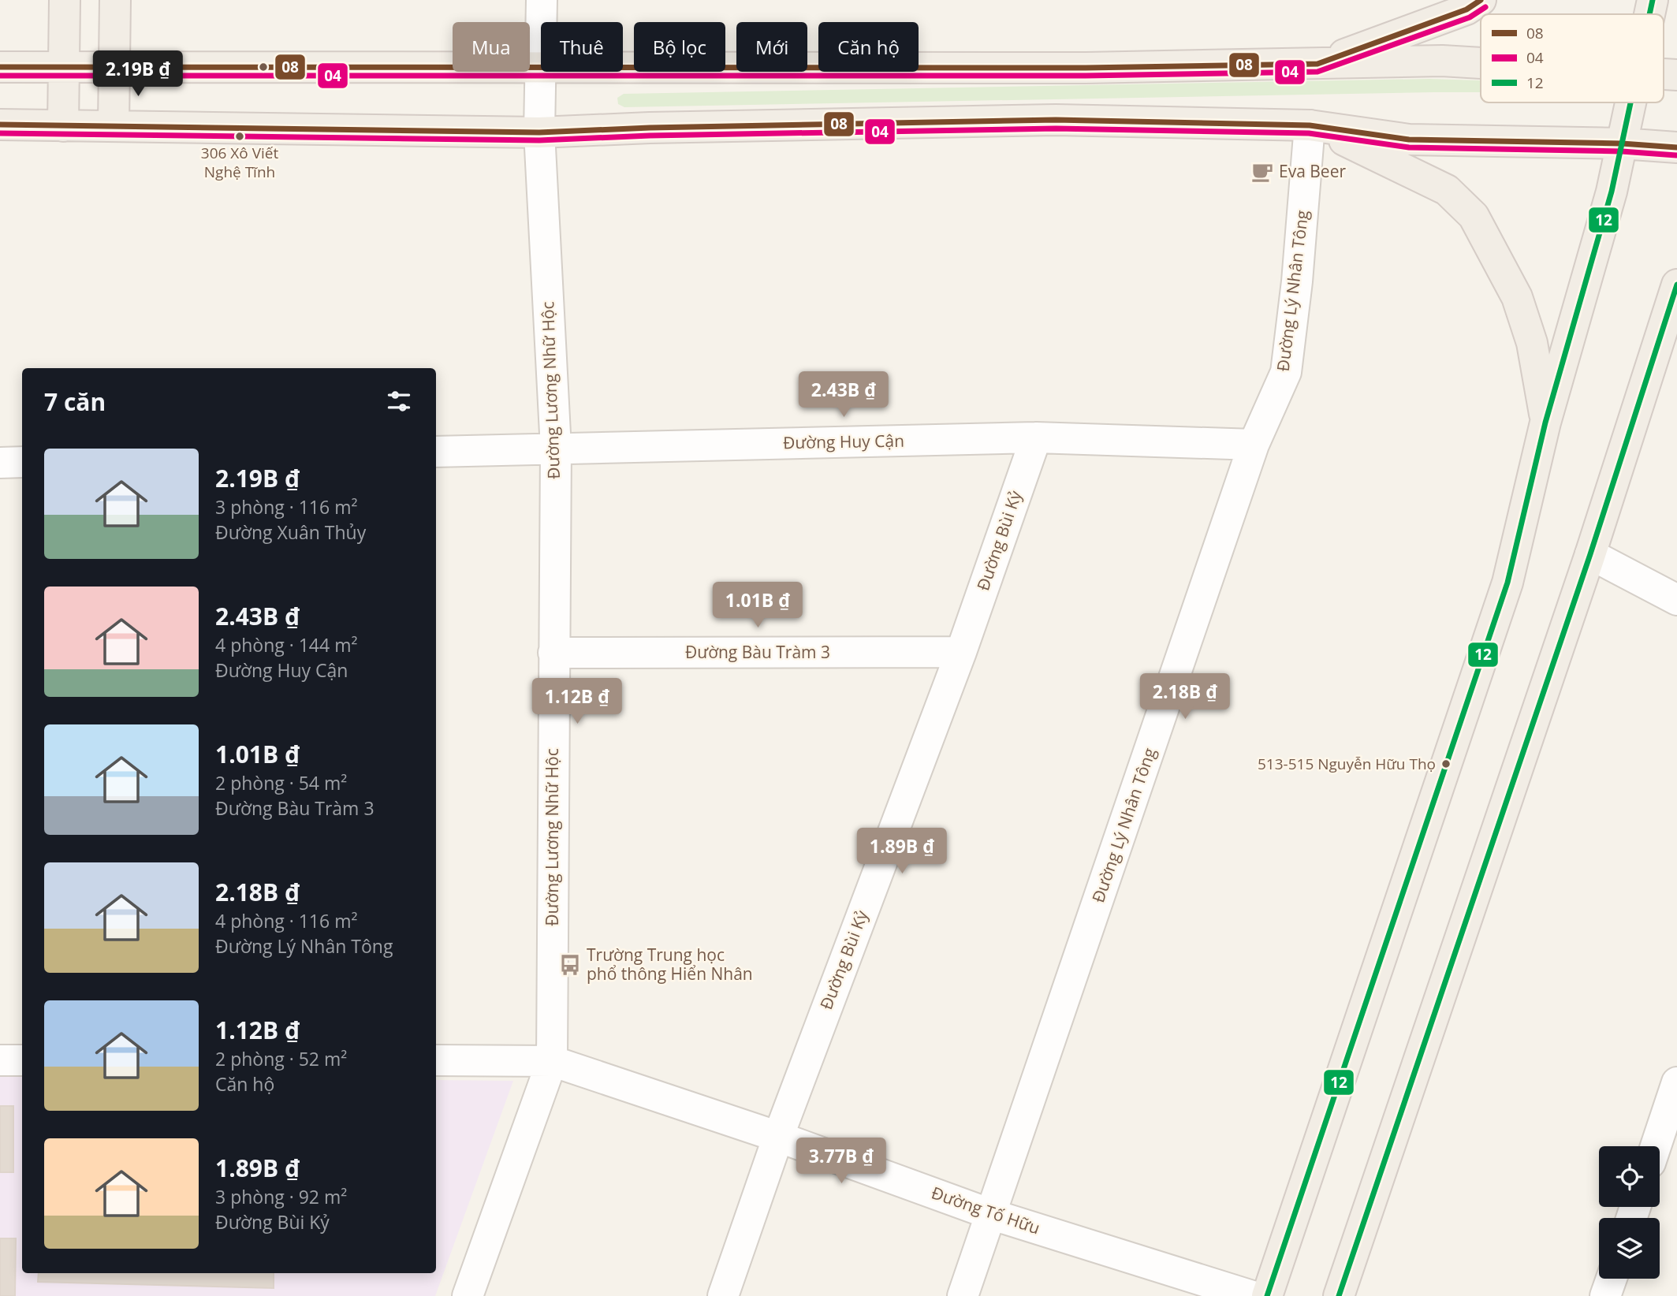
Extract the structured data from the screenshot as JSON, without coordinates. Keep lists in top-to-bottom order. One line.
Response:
{"streets":{"street":["Đường Lý Nhân Tông","Đường Lương Nhữ Hộc","Đường Huy Cận","Đường Bùi Kỷ","Đường Bàu Tràm 3","Đường Tố Hữu"]},"crossings":[["Đường Lý Nhân Tông","Đường Huy Cận"],["Đường Lý Nhân Tông","Đường Tố Hữu"],["Đường Lương Nhữ Hộc","Đường Huy Cận"],["Đường Lương Nhữ Hộc","Đường Bàu Tràm 3"],["Đường Lương Nhữ Hộc","Đường Tố Hữu"],["Đường Huy Cận","Đường Bùi Kỷ"],["Đường Bùi Kỷ","Đường Bàu Tràm 3"],["Đường Bùi Kỷ","Đường Tố Hữu"]],"places":{"other":["306 Xô Viết Nghệ Tĩnh","513-515 Nguyễn Hữu Thọ"],"cafe":["Eva Beer"],"bus stop":["Trường Trung học phổ thông Hiển Nhân"]},"lines":["transit line 08","transit line 12","transit line 04"],"legend":["08","04","12"],"page":{"chip":["Mua","Thuê","Bộ lọc","Mới","Căn hộ"],"price":["2.19B ₫","2.43B ₫","1.01B ₫","2.18B ₫","1.12B ₫","1.89B ₫","3.77B ₫"],"heading":"7 căn","list":[{"name":"2.19B ₫","note":"3 phòng · 116 m² · Đường Xuân Thủy"},{"name":"2.43B ₫","note":"4 phòng · 144 m² · Đường Huy Cận"},{"name":"1.01B ₫","note":"2 phòng · 54 m² · Đường Bàu Tràm 3"},{"name":"2.18B ₫","note":"4 phòng · 116 m² · Đường Lý Nhân Tông"},{"name":"1.12B ₫","note":"2 phòng · 52 m² · Căn hộ"},{"name":"1.89B ₫","note":"3 phòng · 92 m² · Đường Bùi Kỷ"}]}}
